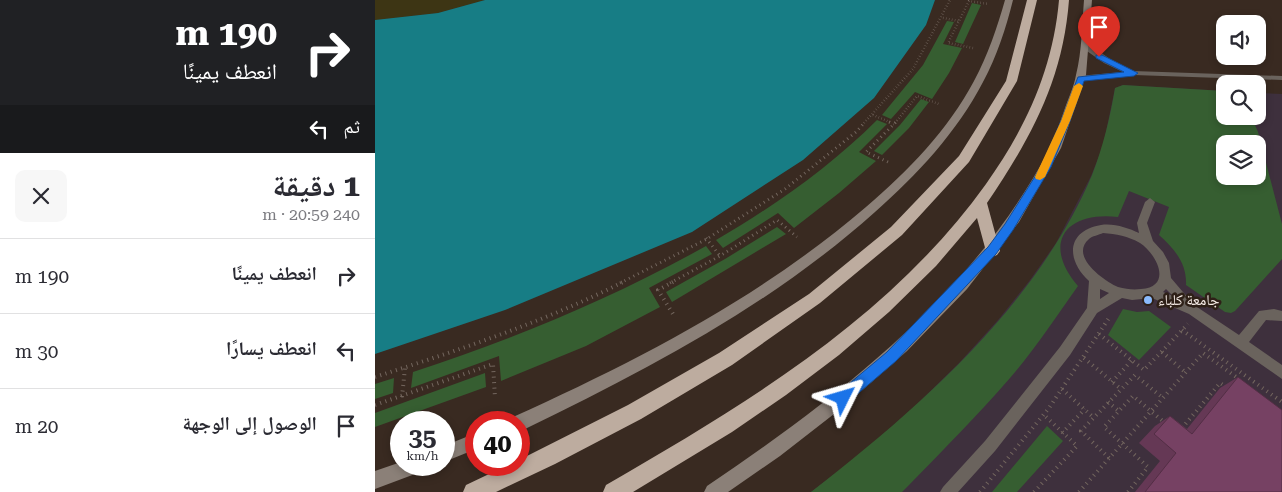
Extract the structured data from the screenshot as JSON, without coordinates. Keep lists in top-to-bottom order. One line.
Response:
{"places":["جامعة كلباء"],"page":{"turn":["190 m","انعطف يمينًا"],"then":"ثم","heading":["1 دقيقة","240 m · 20:59"],"list":[{"name":"انعطف يمينًا","value":"190 m"},{"name":"انعطف يسارًا","value":"30 m"},{"name":"الوصول إلى الوجهة","value":"20 m"}],"speed":"35 km/h","limit":"40"}}
